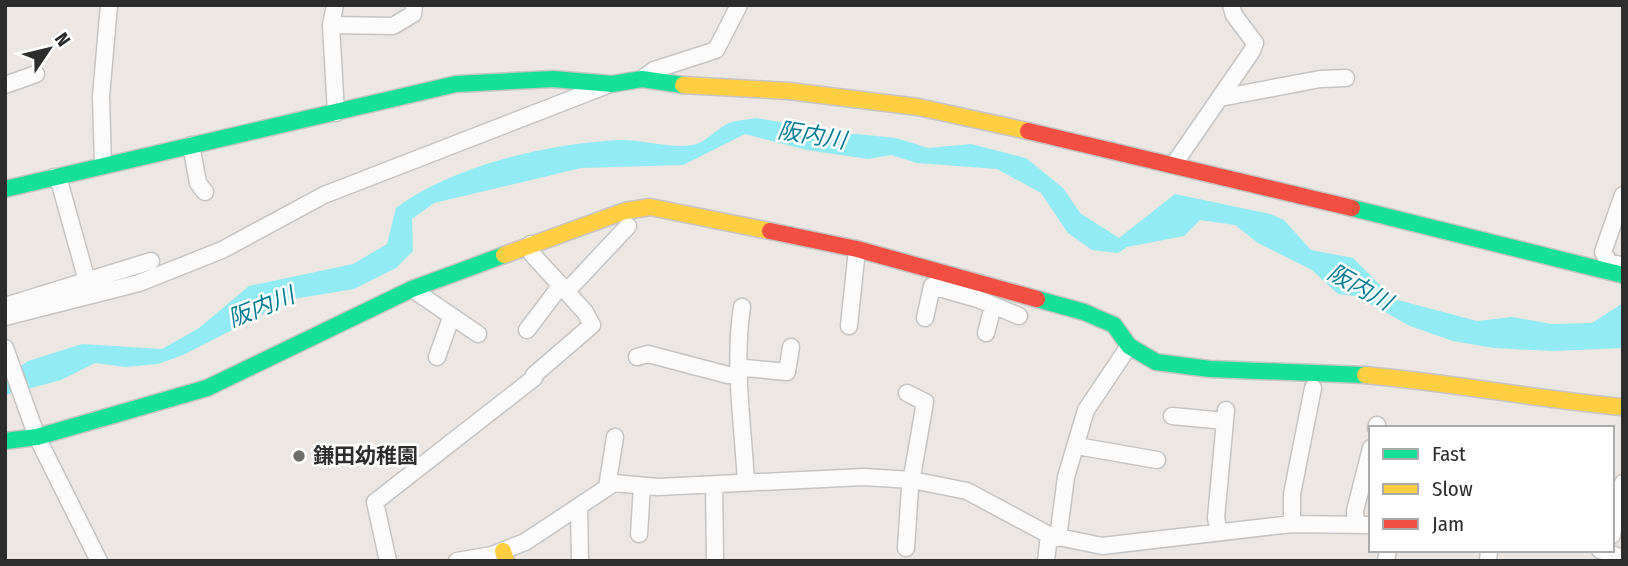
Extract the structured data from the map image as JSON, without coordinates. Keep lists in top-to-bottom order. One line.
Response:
{"water":["阪内川"],"places":["鎌田幼稚園"],"legend":["Fast","Slow","Jam"],"north":"top right"}
